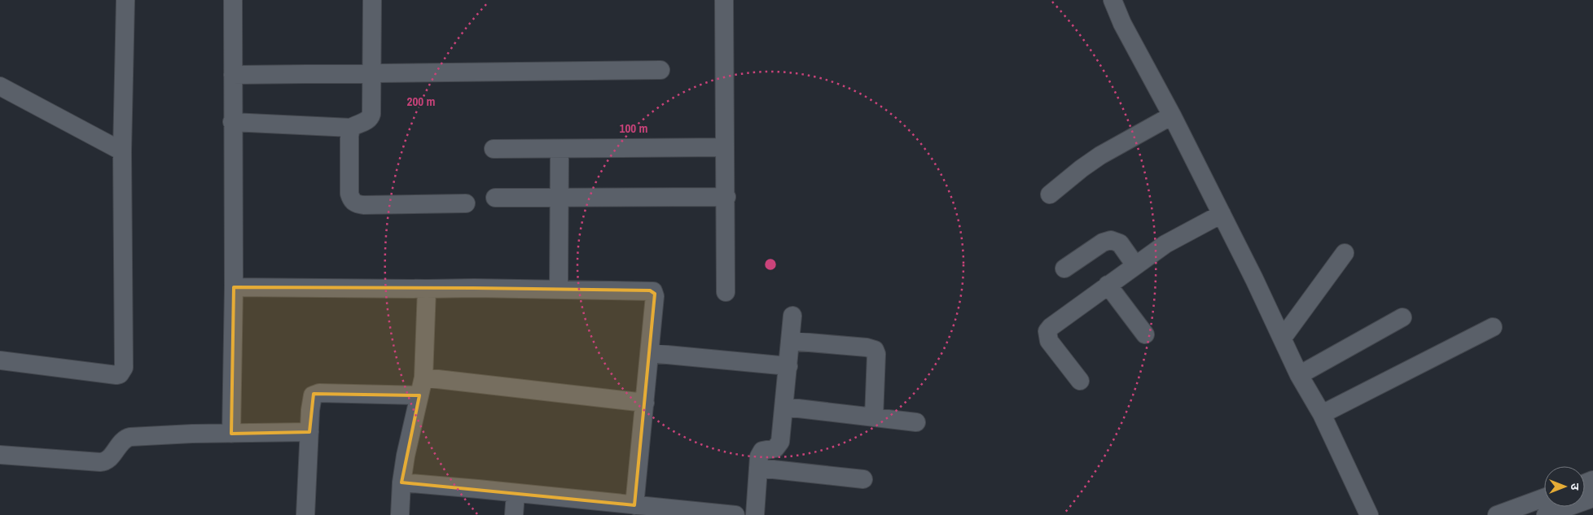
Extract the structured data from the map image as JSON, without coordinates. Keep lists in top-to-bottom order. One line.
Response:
{"north":"right","rings":["200 m","100 m"]}
